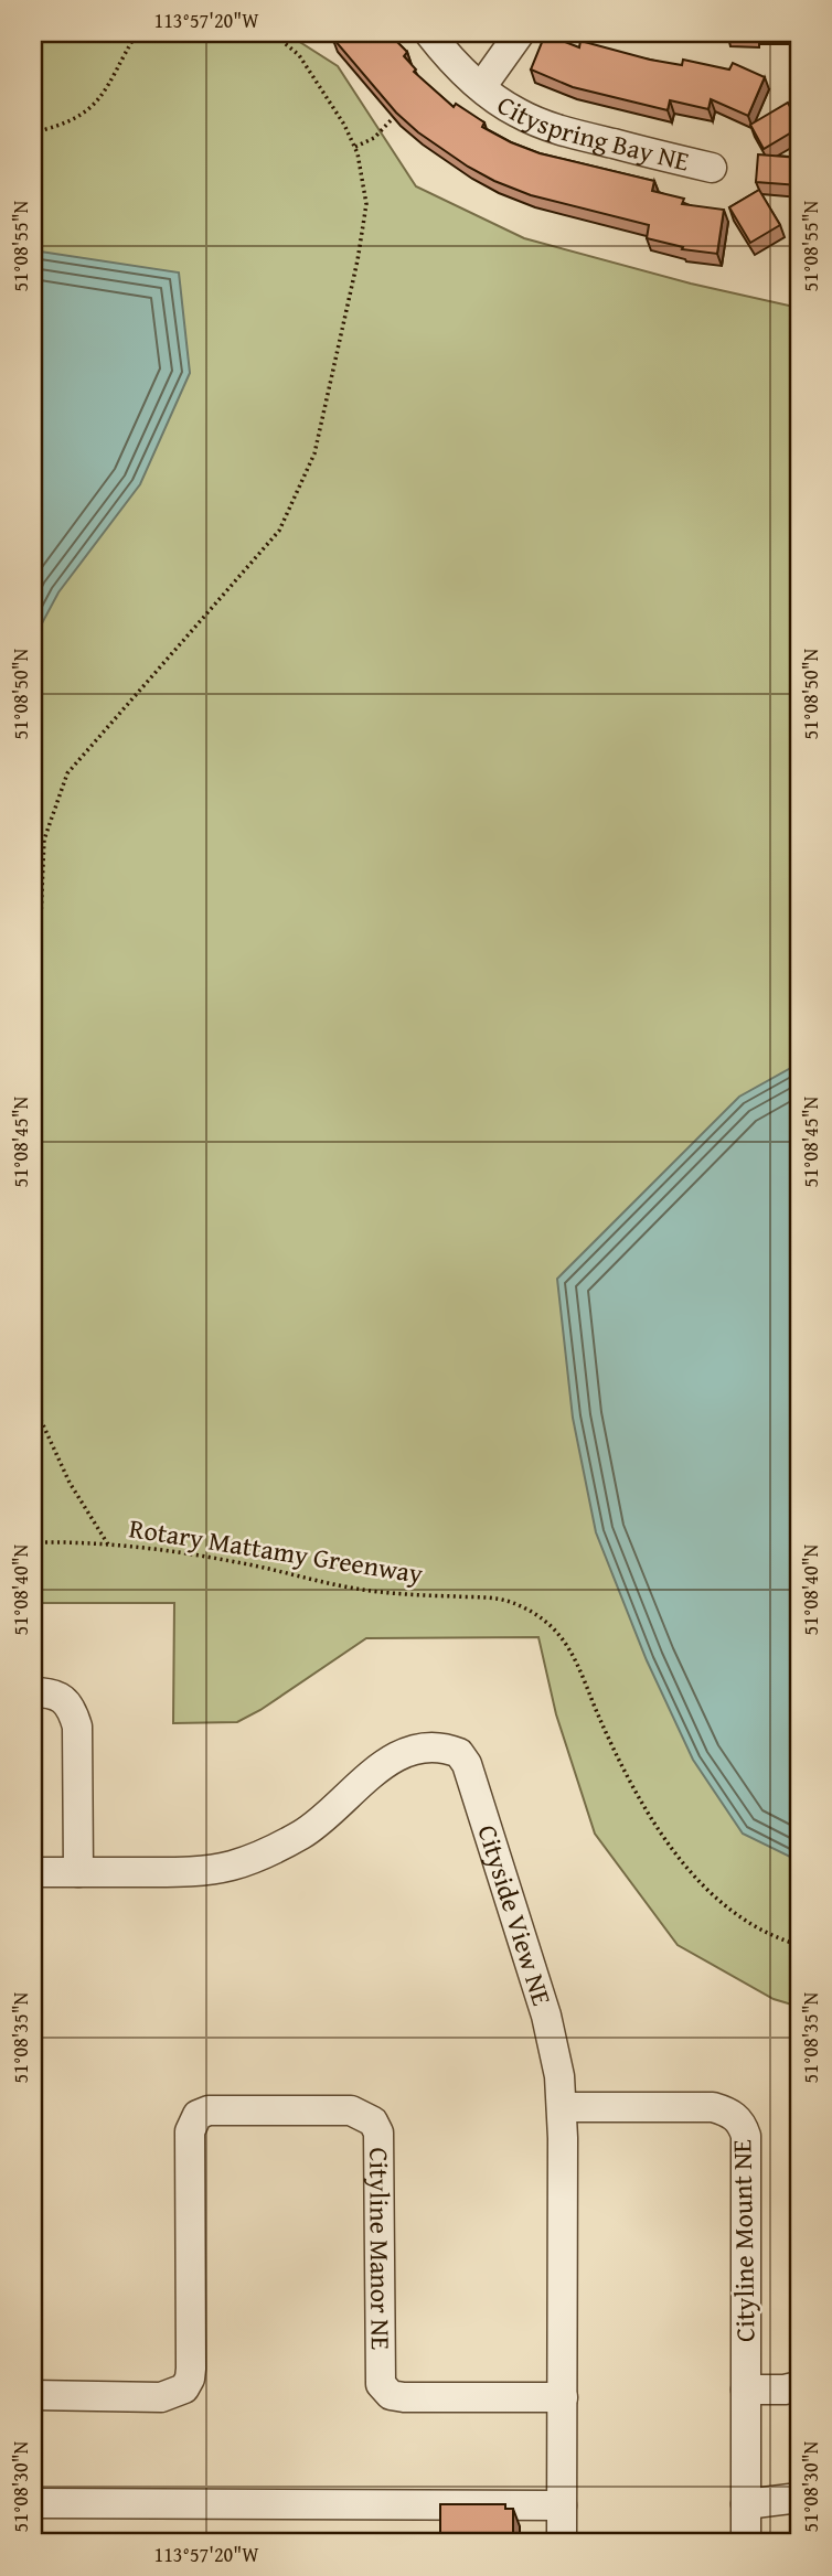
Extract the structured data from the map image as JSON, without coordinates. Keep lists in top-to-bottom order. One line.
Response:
{"streets":{"street":["Cityspring Bay NE","Cityside View NE","Cityline Mount NE","Cityline Manor NE"],"path":["Rotary Mattamy Greenway"]},"crossings":[["Cityside View NE","Cityline Mount NE"],["Cityside View NE","Cityline Manor NE"]],"coordinates":["113°57'20\"W","51°08'55\"N","51°08'50\"N","51°08'45\"N","51°08'40\"N","51°08'35\"N","51°08'30\"N"]}
